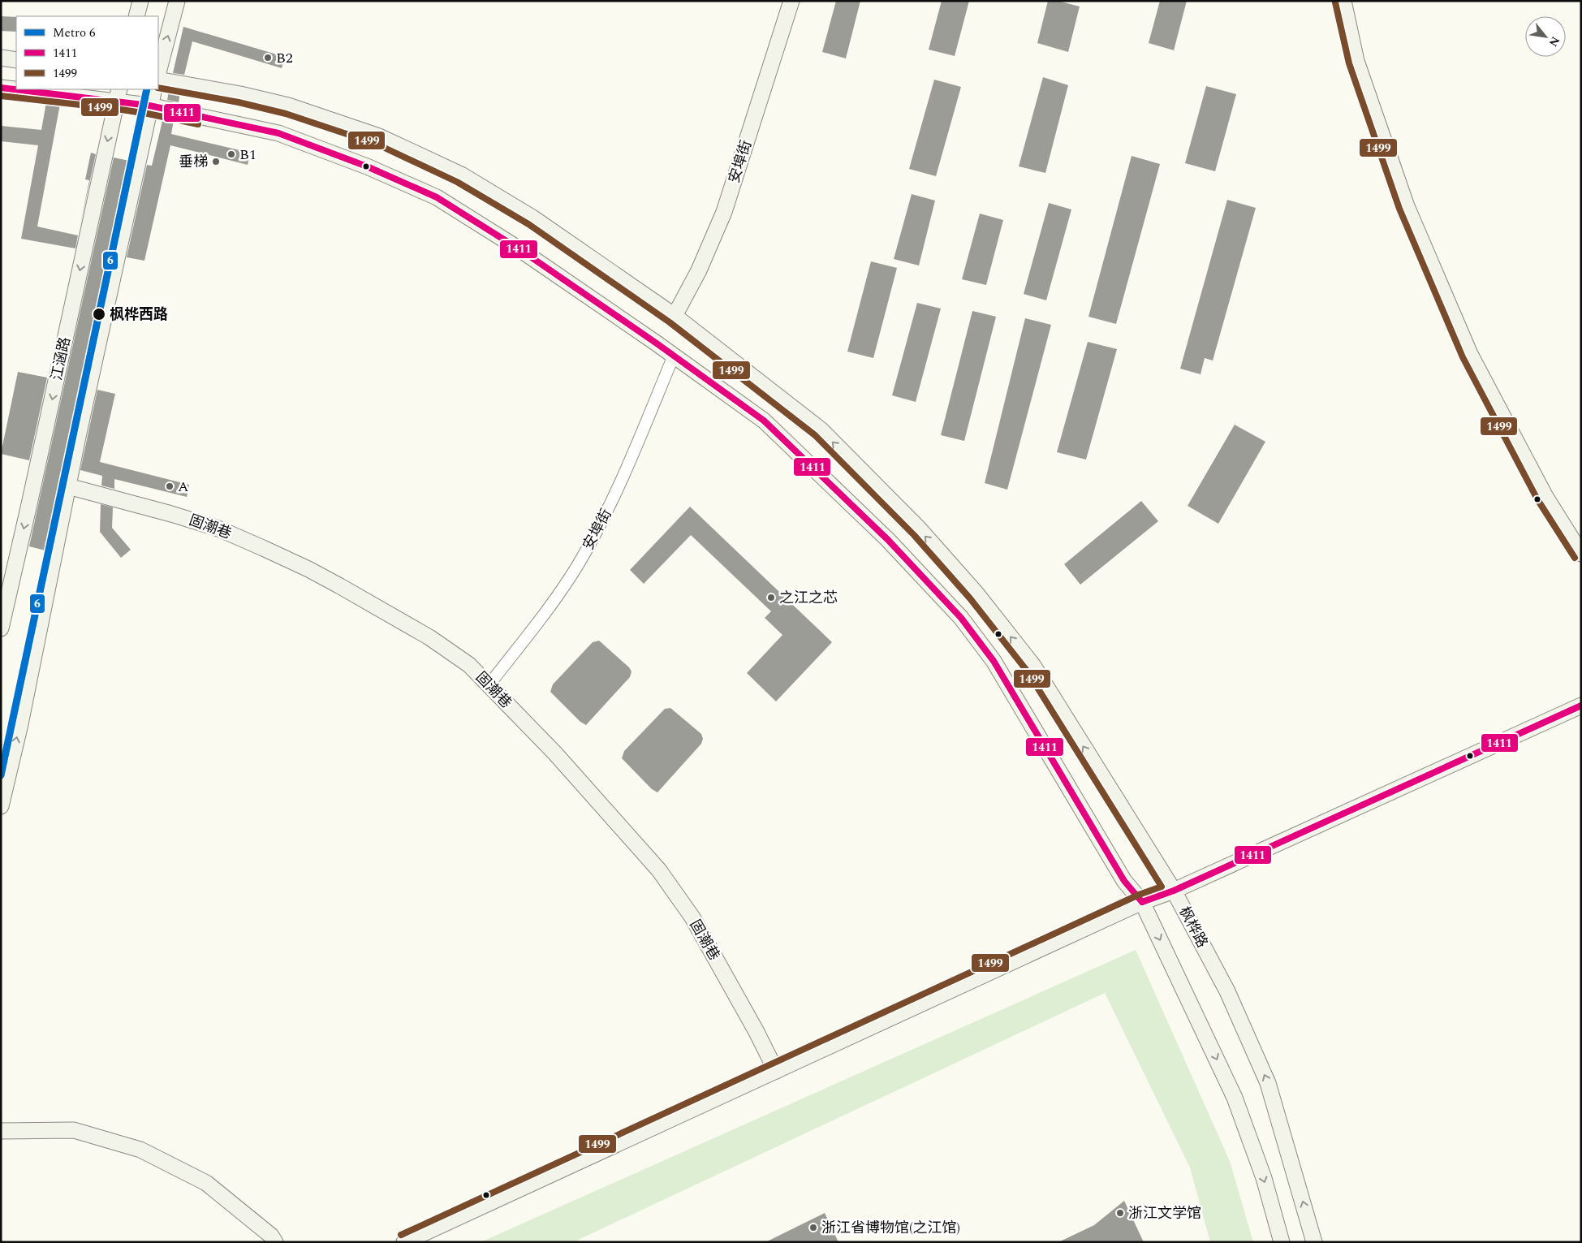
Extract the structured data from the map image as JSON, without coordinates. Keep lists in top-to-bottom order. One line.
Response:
{"streets":{"main road":["安埠街","江涵路","固潮巷","枫桦路"]},"crossings":[["安埠街","固潮巷"],["安埠街","枫桦路"]],"places":["B2","B1","垂梯","枫桦西路","A","之江之芯","浙江文学馆","浙江省博物馆(之江馆)"],"lines":["transit line 1499","transit line 1411","metro line 6"],"legend":["Metro 6","1411","1499"],"north":"bottom right"}
